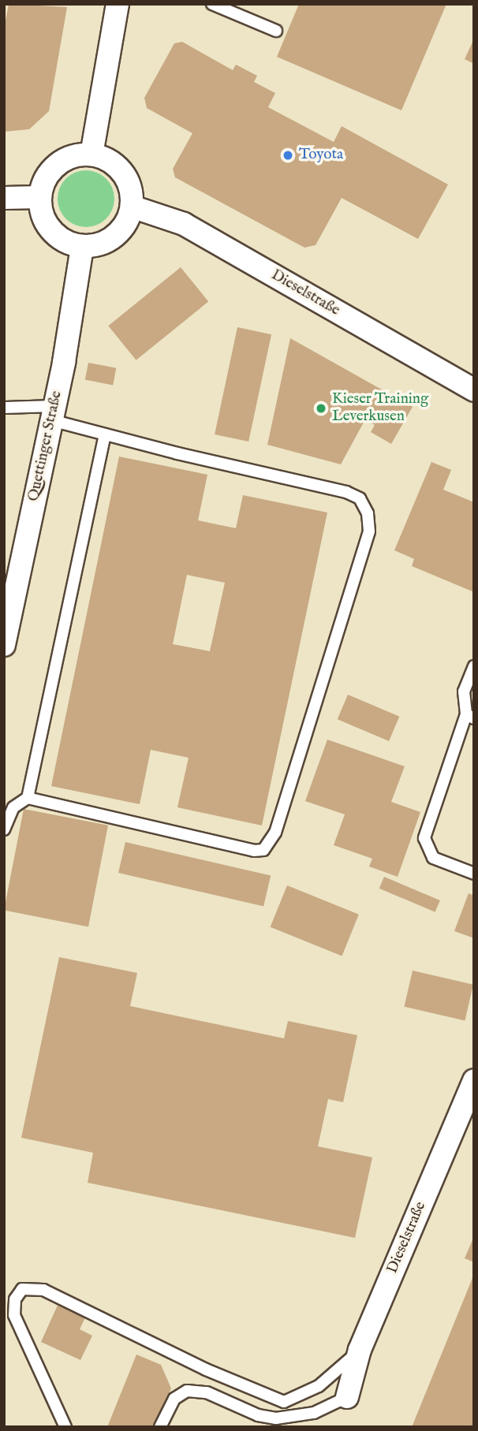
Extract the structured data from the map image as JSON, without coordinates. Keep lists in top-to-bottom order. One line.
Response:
{"streets":{"street":["Dieselstraße","Quettinger Straße"]},"crossings":[["Dieselstraße","Quettinger Straße"]],"places":["Toyota","Kieser Training Leverkusen"]}
